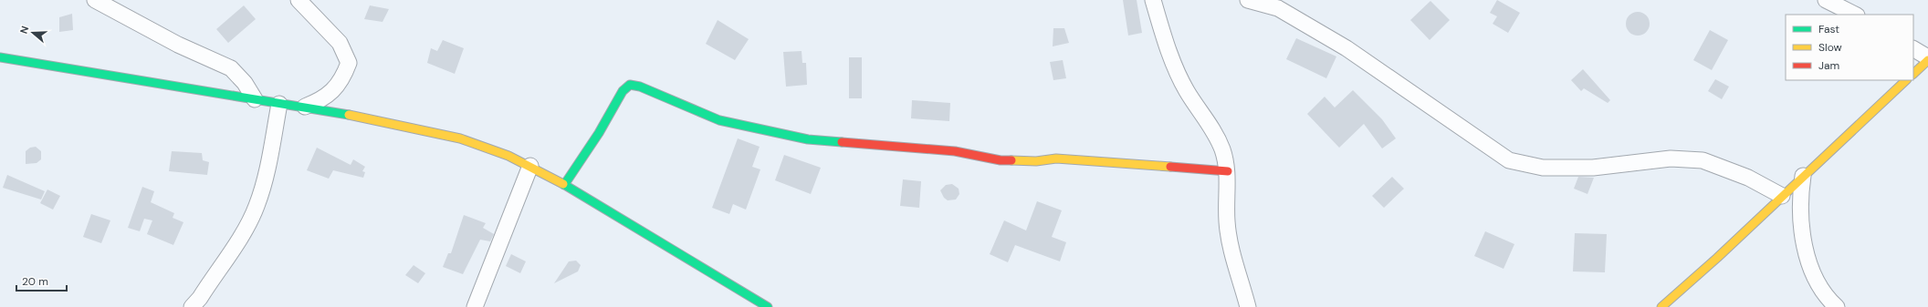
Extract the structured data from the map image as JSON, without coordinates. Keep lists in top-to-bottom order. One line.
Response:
{"legend":["Fast","Slow","Jam"],"scale_bar":"20 m","north":"left"}
